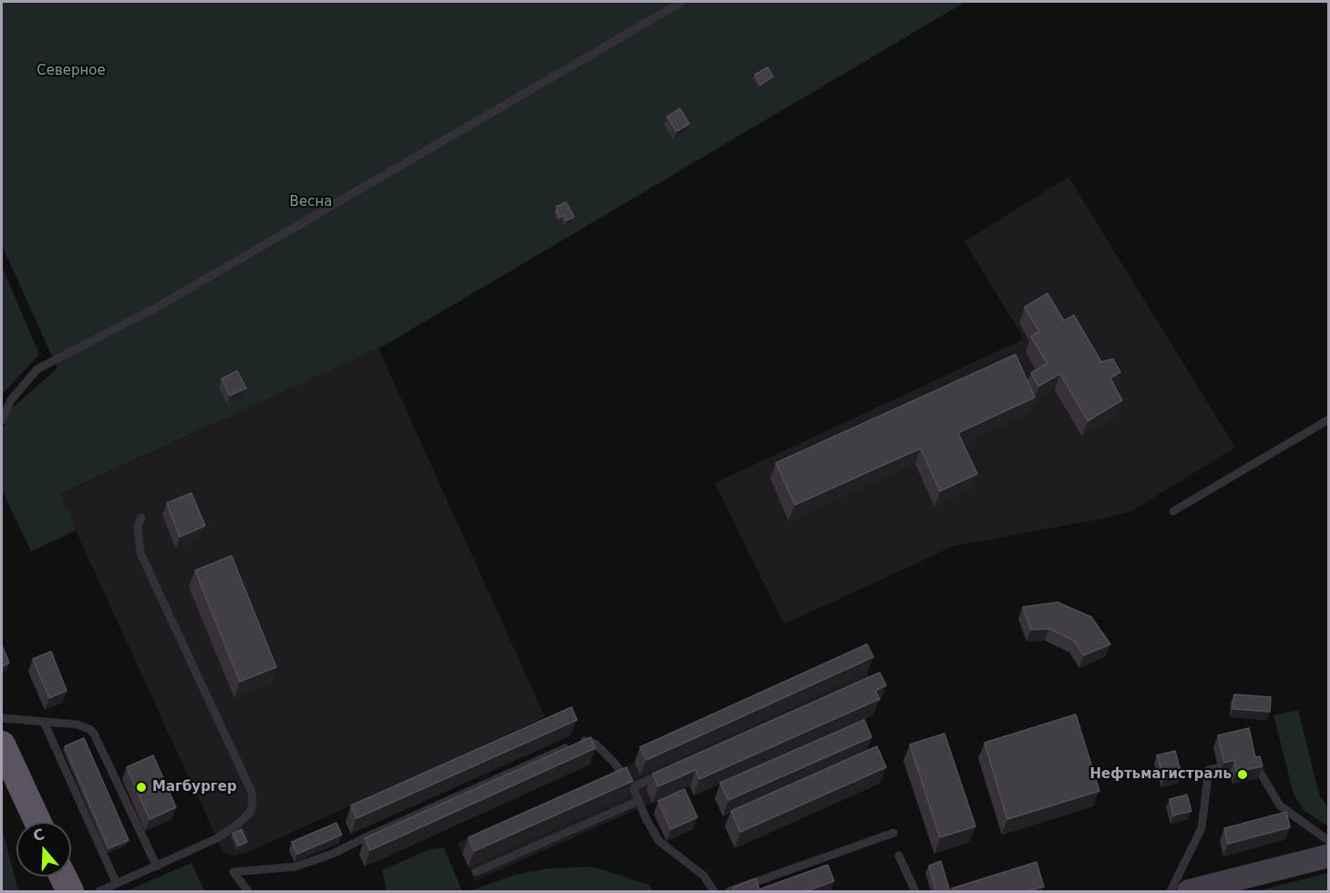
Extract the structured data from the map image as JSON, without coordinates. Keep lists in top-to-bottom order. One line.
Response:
{"parks":["Северное","Весна"],"places":["Нефтьмагистраль","Магбургер"],"north":"top"}
